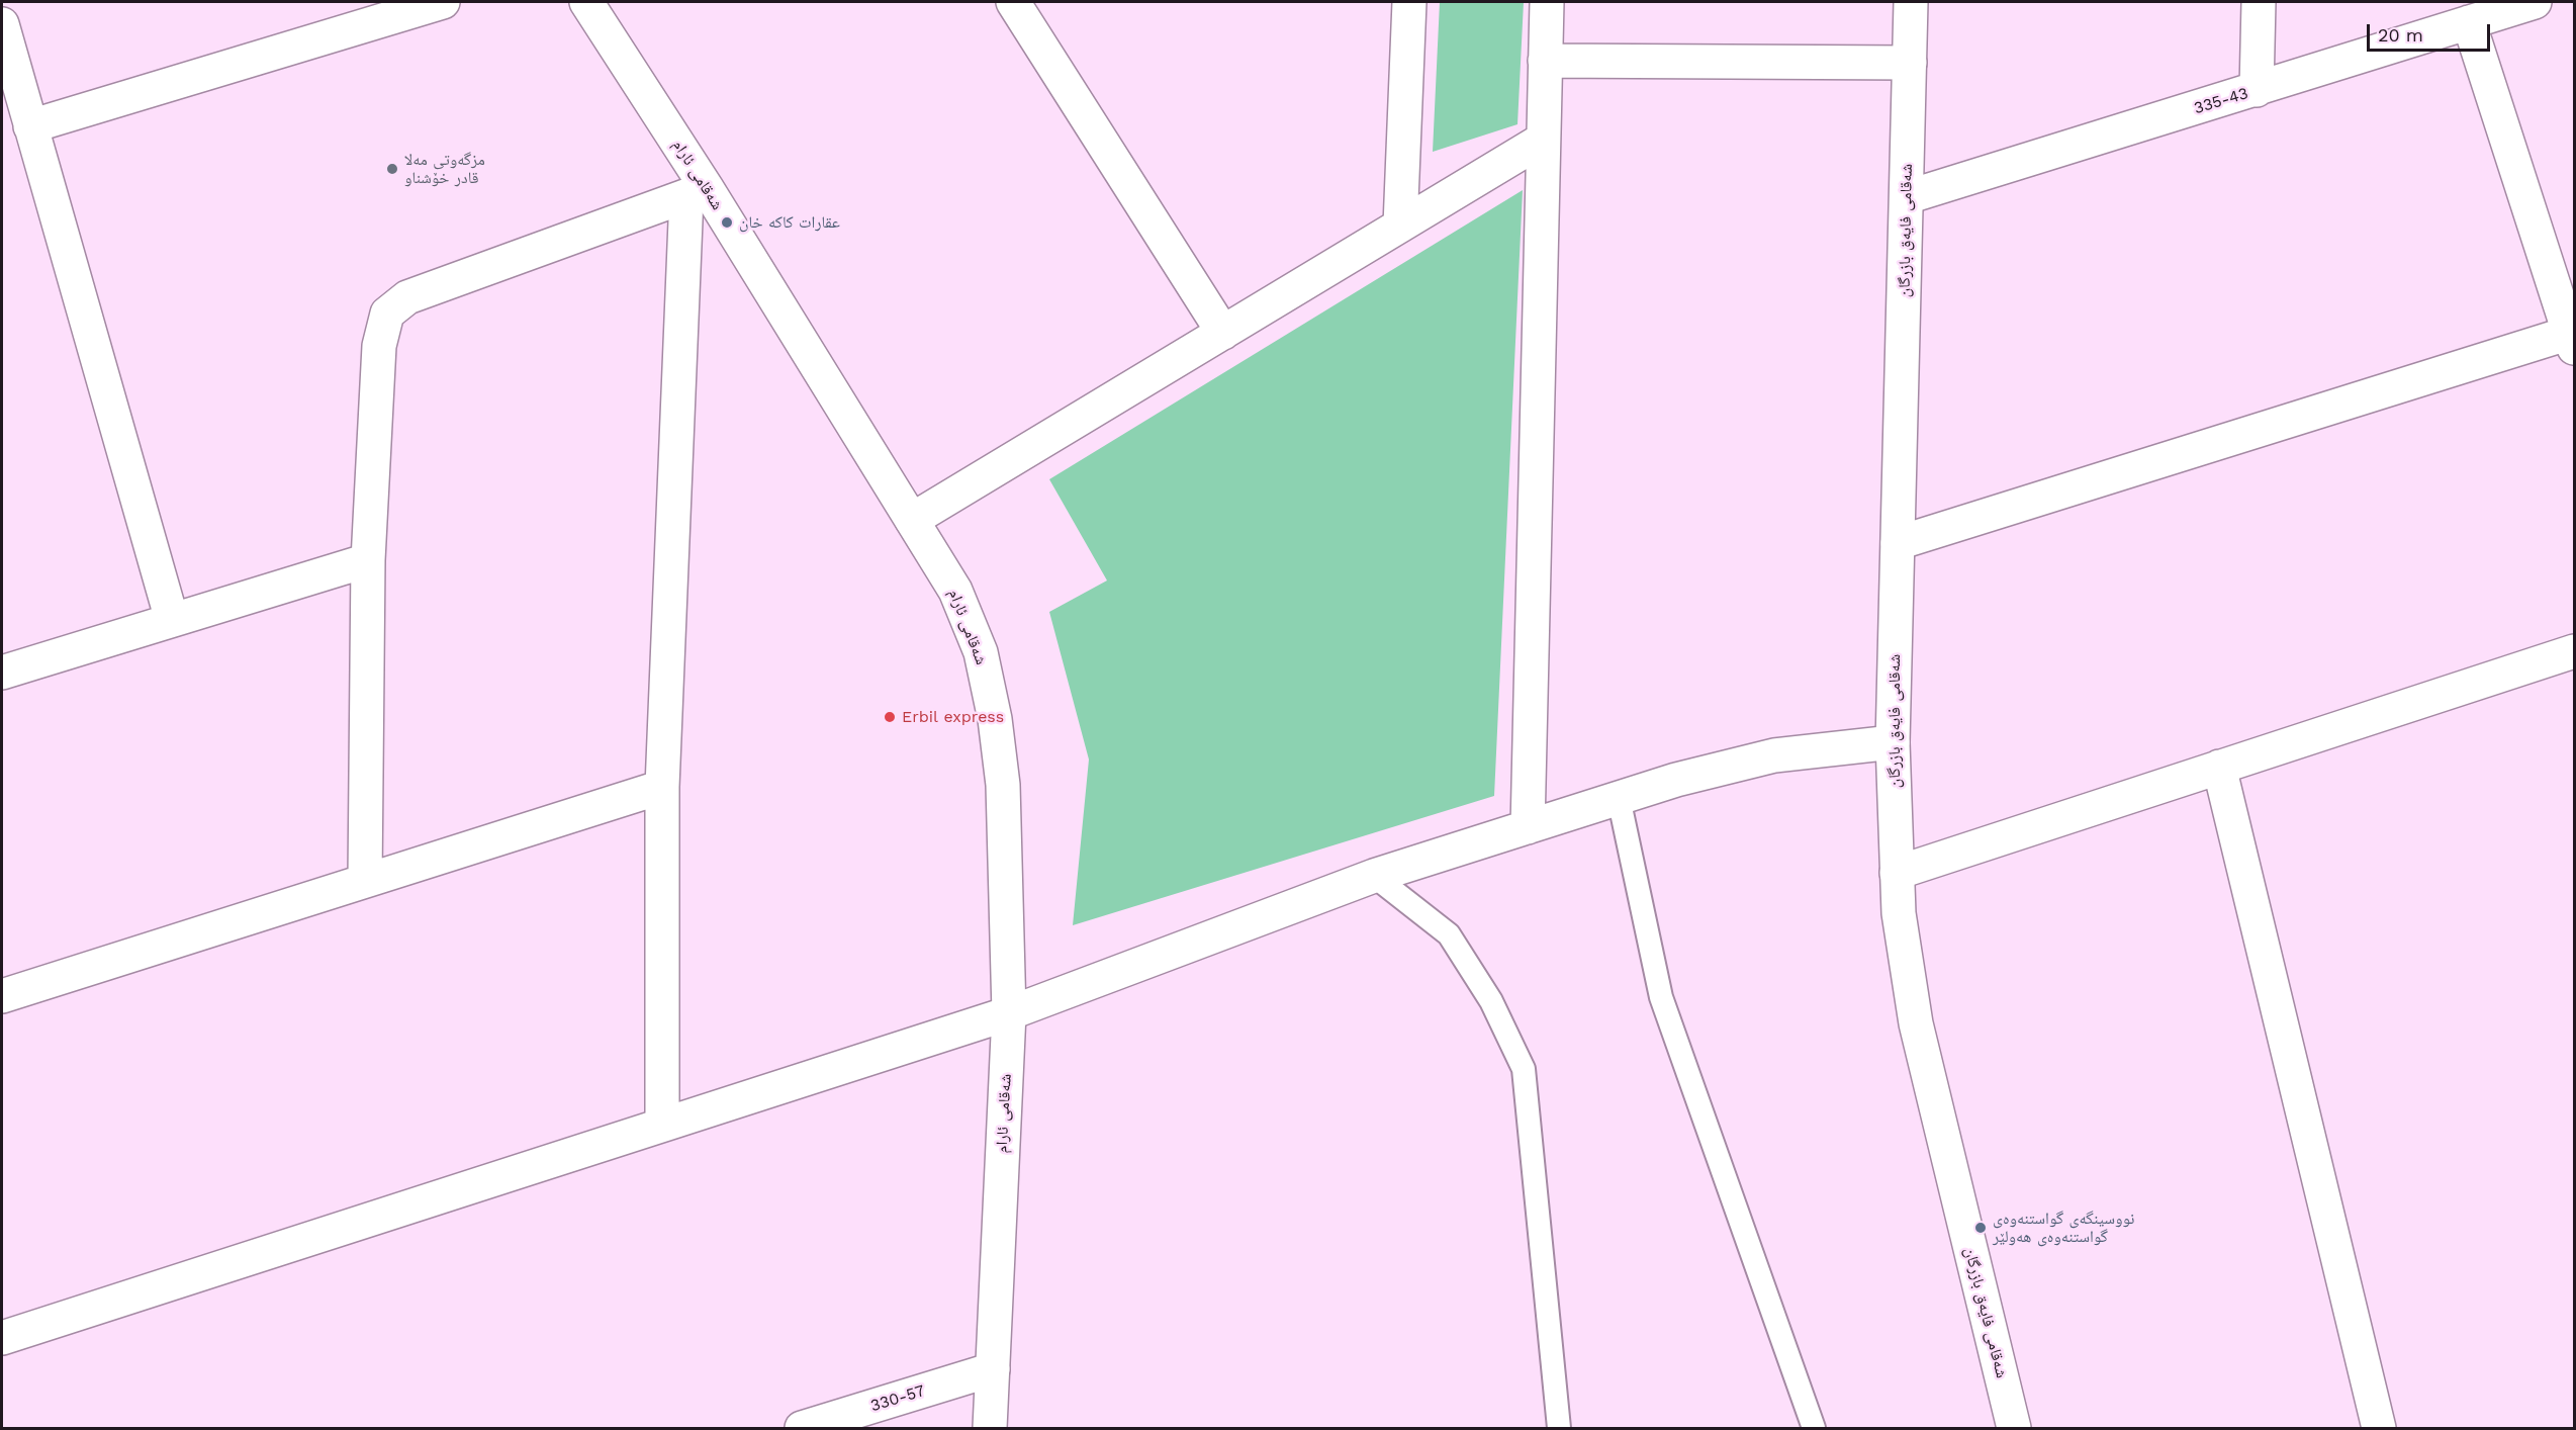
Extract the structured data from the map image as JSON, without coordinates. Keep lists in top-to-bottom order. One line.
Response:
{"streets":{"street":["335-43","شەقامی ئارام","شەقامی فایەق بازرگان","330-57"]},"crossings":[["335-43","شەقامی فایەق بازرگان"],["شەقامی ئارام","330-57"]],"places":["مزگەوتی مەلا قادر خۆشناو","عقارات كاكه خان","Erbil express","نووسینگەی گواستنەوەی گواستنەوەی هەولێر"],"scale_bar":"20 m"}
